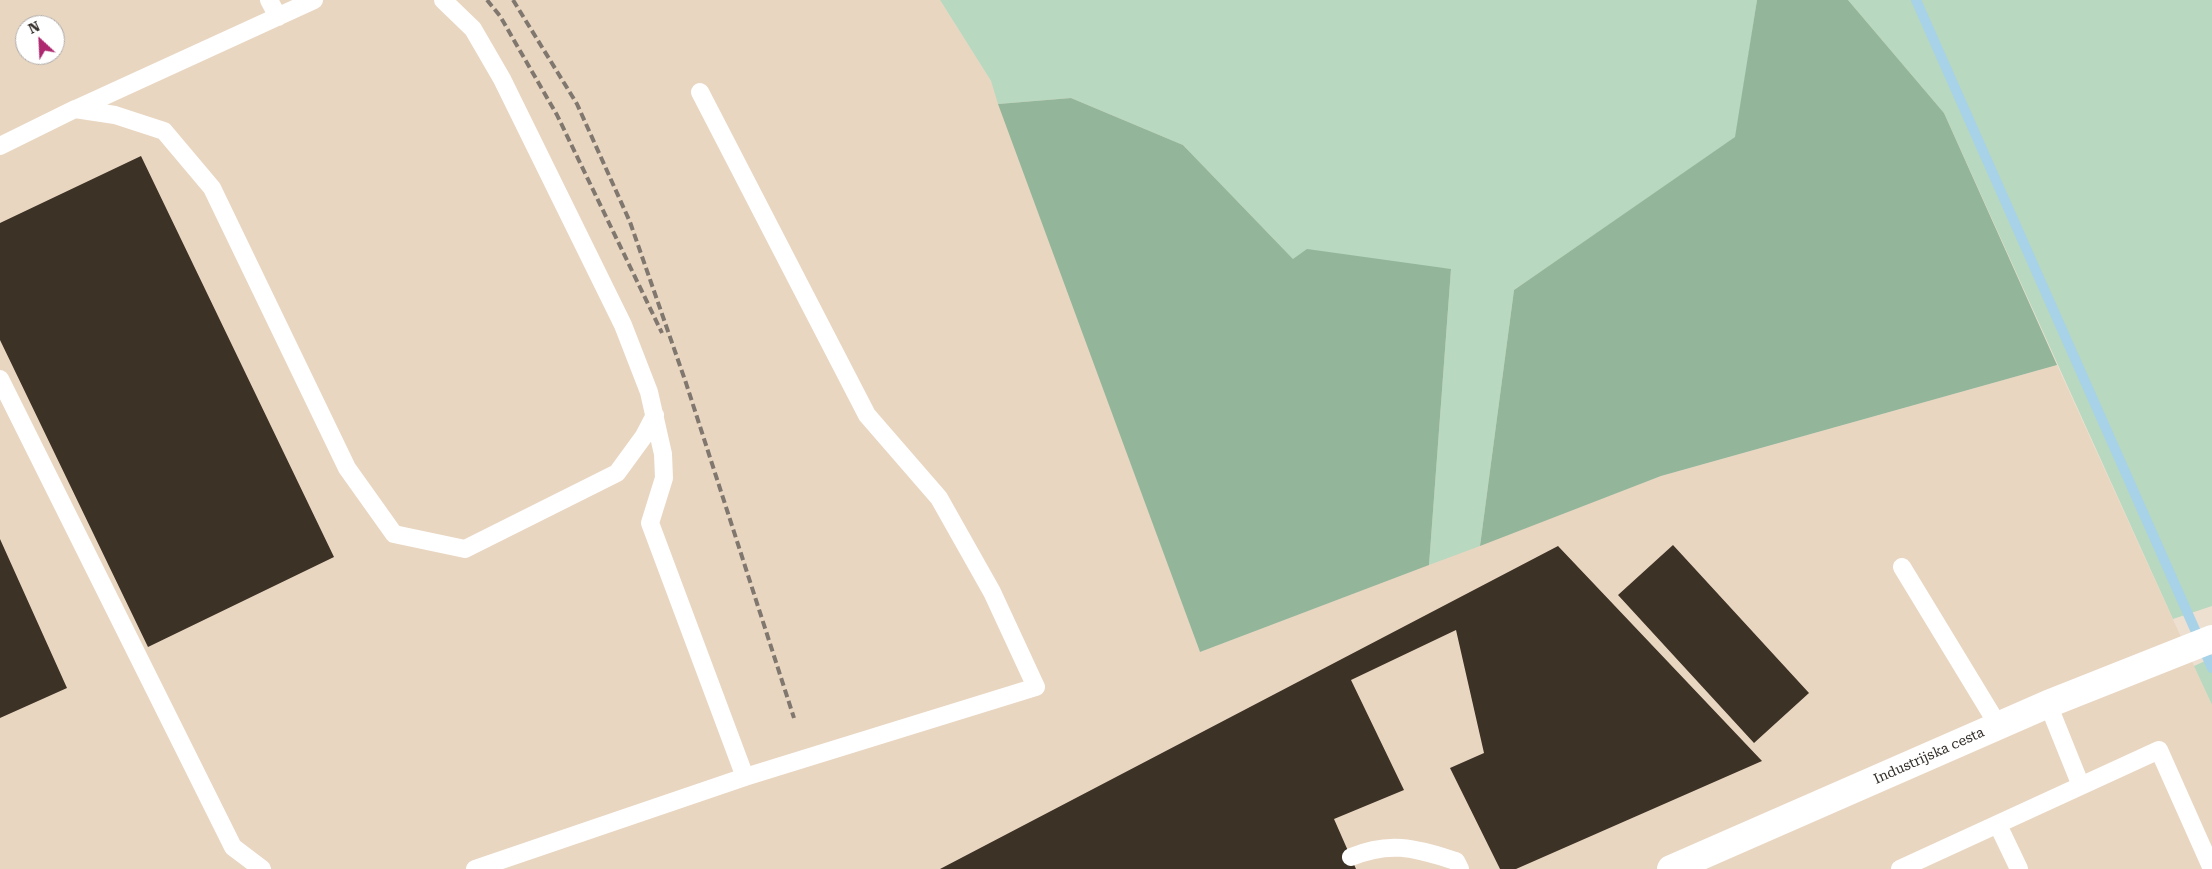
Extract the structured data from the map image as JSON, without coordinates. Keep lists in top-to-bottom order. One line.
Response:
{"streets":{"street":["Industrijska cesta"]},"north":"top left"}
